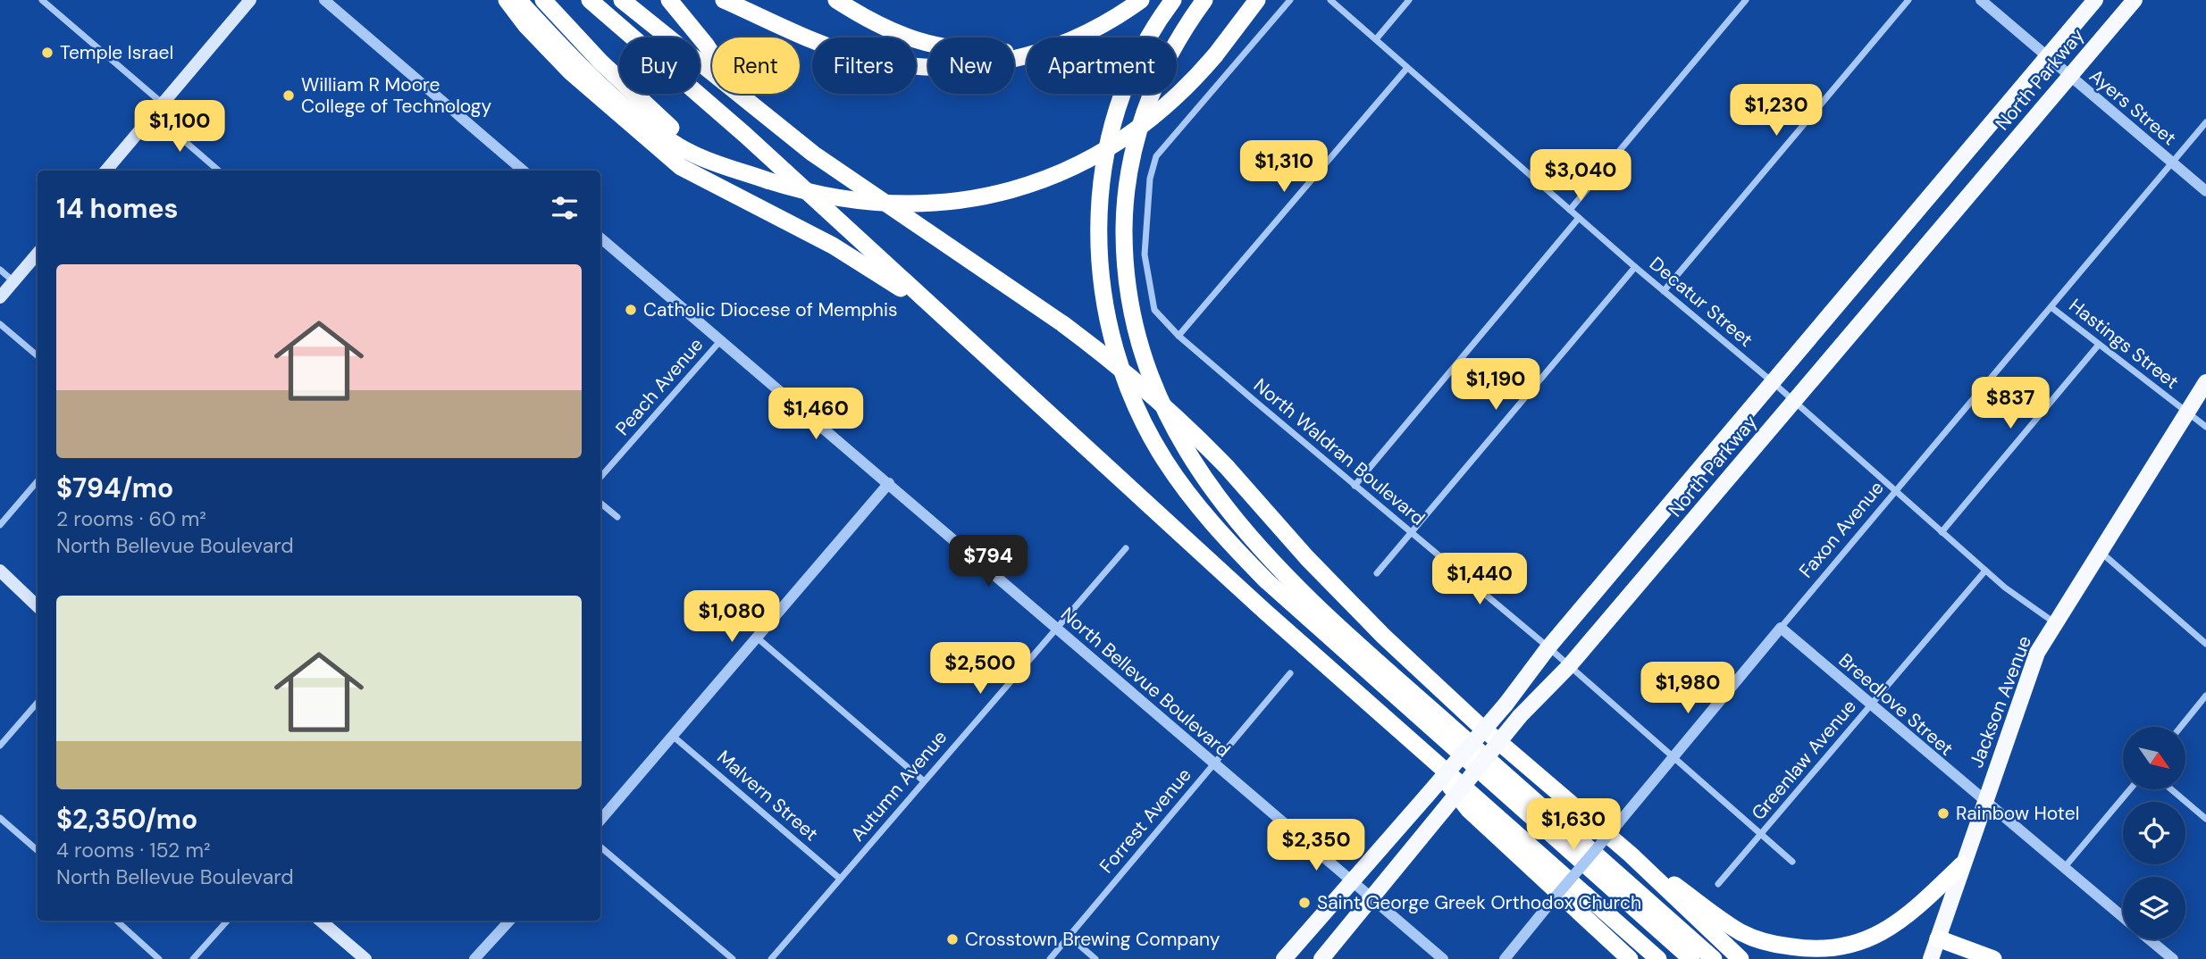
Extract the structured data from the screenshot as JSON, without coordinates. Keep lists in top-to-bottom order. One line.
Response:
{"streets":{"main road":["North Parkway","Jackson Avenue"],"street":["Ayers Street","Decatur Street","Hastings Street","Peach Avenue","North Waldran Boulevard","Faxon Avenue","North Bellevue Boulevard","Breedlove Street","Greenlaw Avenue","Autumn Avenue","Malvern Street","Forrest Avenue"]},"crossings":[["North Parkway","Ayers Street"],["North Parkway","Decatur Street"],["North Parkway","North Waldran Boulevard"],["North Parkway","North Bellevue Boulevard"],["Ayers Street","Faxon Avenue"],["Decatur Street","Faxon Avenue"],["Decatur Street","Jackson Avenue"],["Decatur Street","Greenlaw Avenue"],["Hastings Street","Faxon Avenue"],["Hastings Street","Jackson Avenue"],["Peach Avenue","North Bellevue Boulevard"],["North Waldran Boulevard","Faxon Avenue"],["North Waldran Boulevard","Greenlaw Avenue"],["Faxon Avenue","Breedlove Street"],["North Bellevue Boulevard","Autumn Avenue"],["North Bellevue Boulevard","Forrest Avenue"],["Jackson Avenue","Breedlove Street"],["Breedlove Street","Greenlaw Avenue"],["Autumn Avenue","Malvern Street"]],"places":["Temple Israel","William R Moore College of Technology","Catholic Diocese of Memphis","Rainbow Hotel","Saint George Greek Orthodox Church","Crosstown Brewing Company"],"north":"bottom right","page":{"chip":["Buy","Rent","Filters","New","Apartment"],"price":["$1,230","$1,100","$1,310","$3,040","$1,190","$837","$1,460","$794","$1,440","$1,080","$2,500","$1,980","$1,630","$2,350"],"heading":"14 homes","list":[{"name":"$794/mo","note":"2 rooms · 60 m² · North Bellevue Boulevard"},{"name":"$2,350/mo","note":"4 rooms · 152 m² · North Bellevue Boulevard"}]}}
